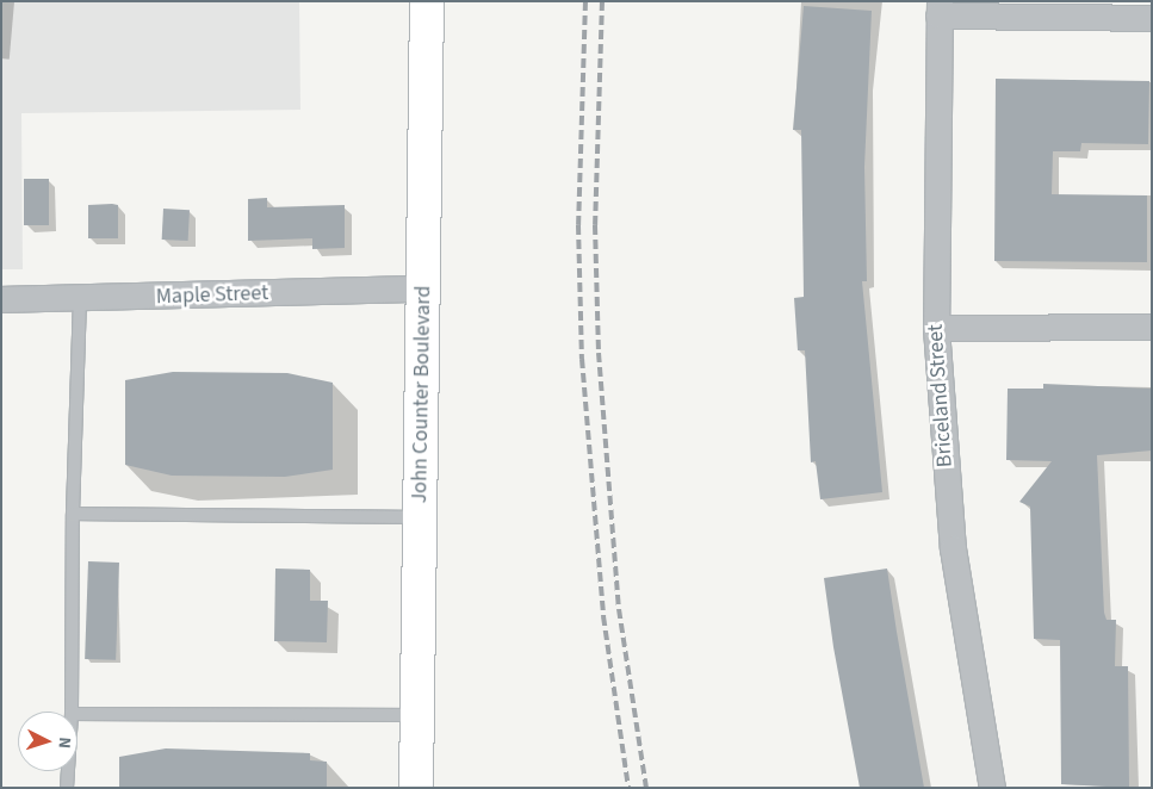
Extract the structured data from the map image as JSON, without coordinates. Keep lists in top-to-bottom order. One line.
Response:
{"streets":{"main road":["John Counter Boulevard"],"street":["Maple Street","Briceland Street"]},"crossings":[["Maple Street","John Counter Boulevard"]],"north":"right"}
